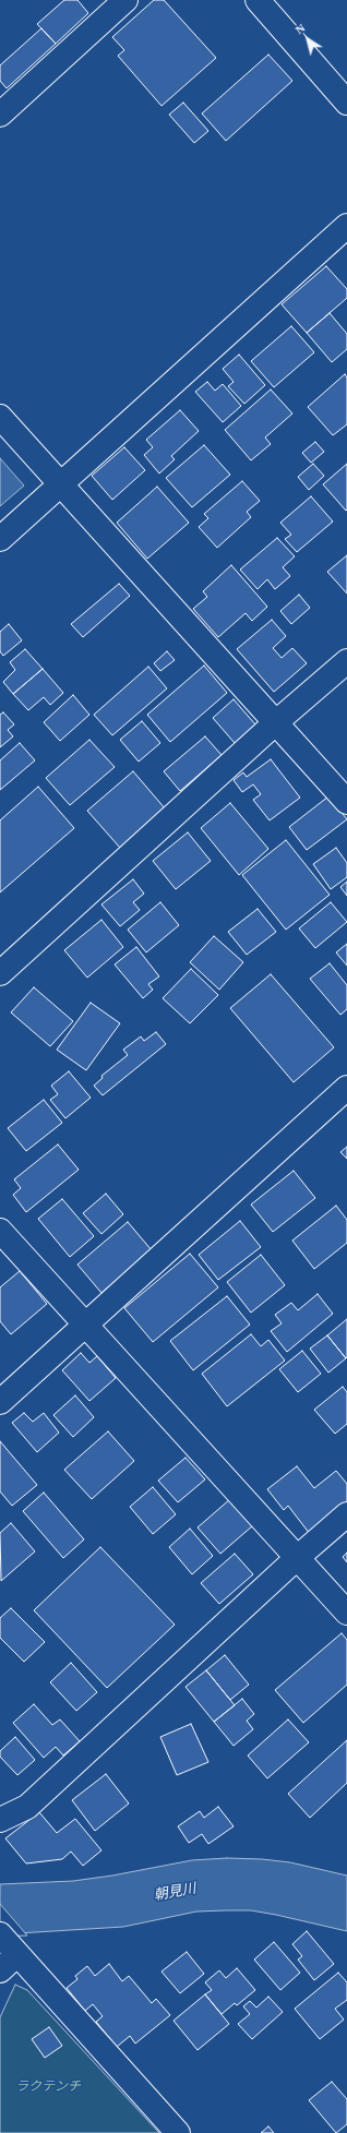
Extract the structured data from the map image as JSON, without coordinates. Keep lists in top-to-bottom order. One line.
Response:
{"water":["朝見川"],"parks":["ラクテンチ"],"north":"top left"}
